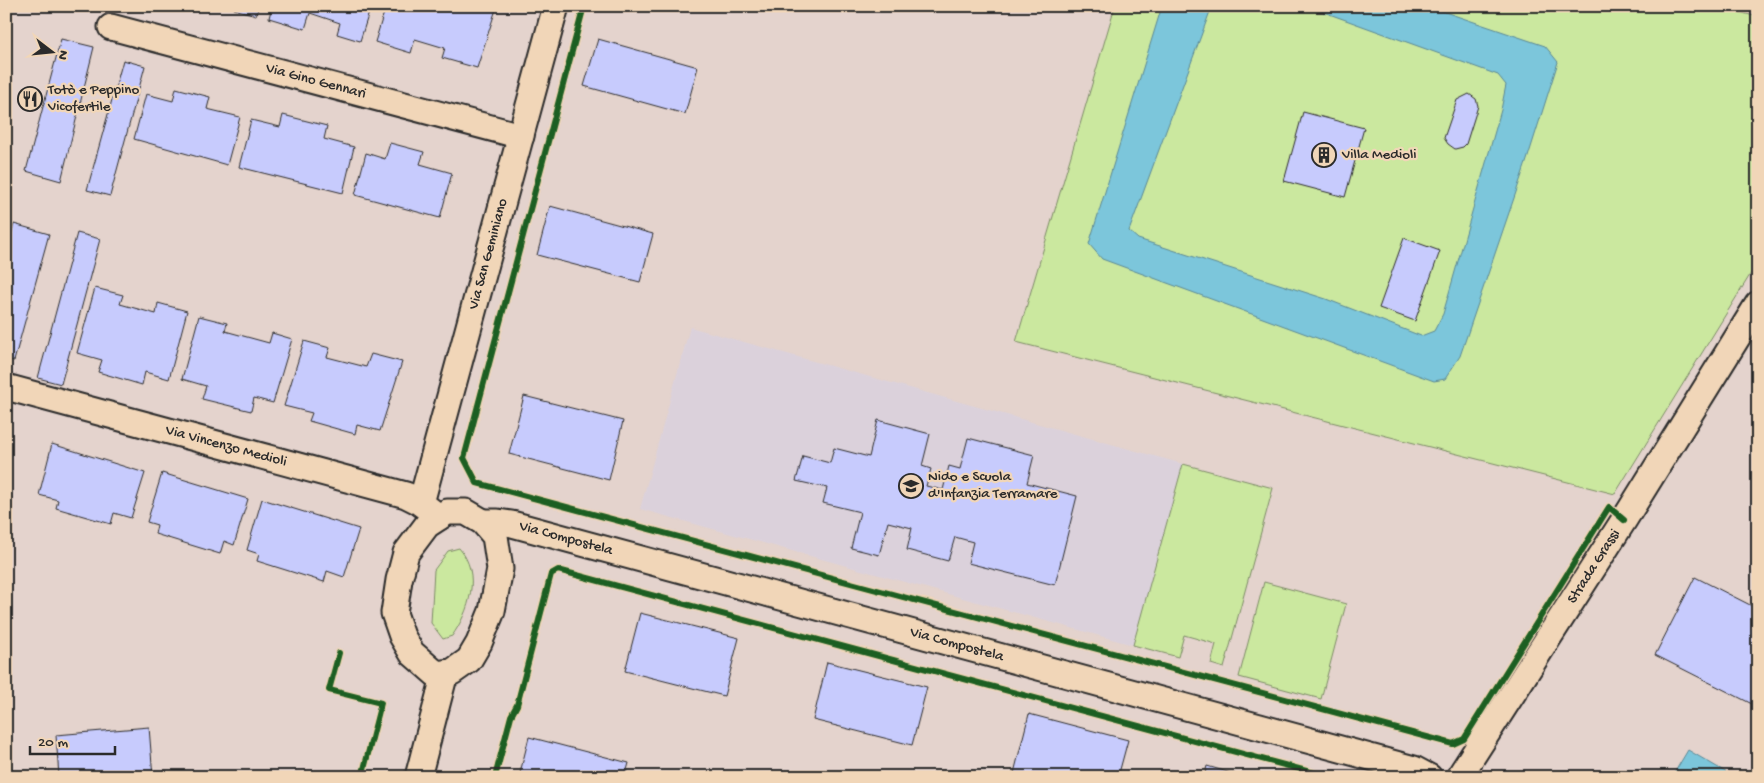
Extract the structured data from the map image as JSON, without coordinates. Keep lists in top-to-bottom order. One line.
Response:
{"streets":{"street":["Via Gino Gennari","Via San Geminiano","Via Vincenzo Medioli","Via Compostela","Strada Grassi"]},"crossings":[["Via Gino Gennari","Via San Geminiano"],["Via San Geminiano","Via Vincenzo Medioli"],["Via San Geminiano","Via Compostela"],["Via Vincenzo Medioli","Via Compostela"]],"places":{"restaurant":["Totò e Peppino Vicofertile"],"building":["Villa Medioli"],"school or university":["Nido e Scuola d'Infanzia Terramare"]},"scale_bar":"20 m","north":"right"}
